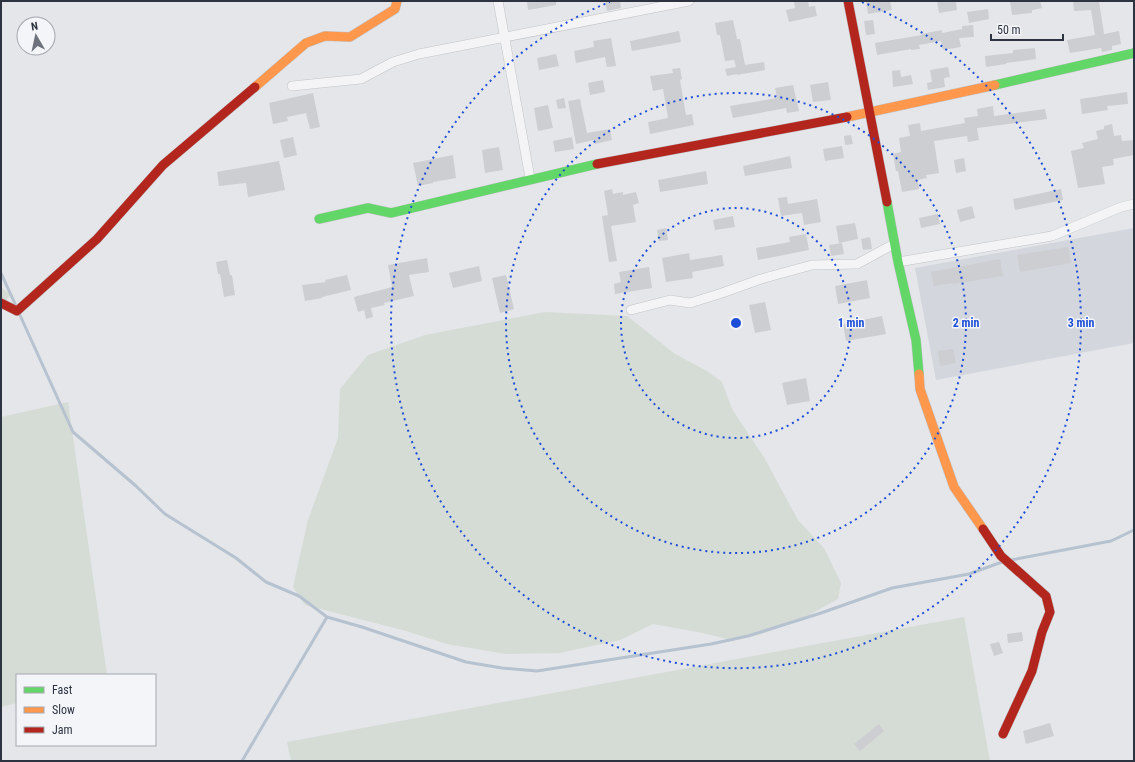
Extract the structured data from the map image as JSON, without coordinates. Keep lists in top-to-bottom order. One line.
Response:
{"legend":["Fast","Slow","Jam"],"scale_bar":"50 m","north":"top","rings":["1 min","2 min","3 min"]}
